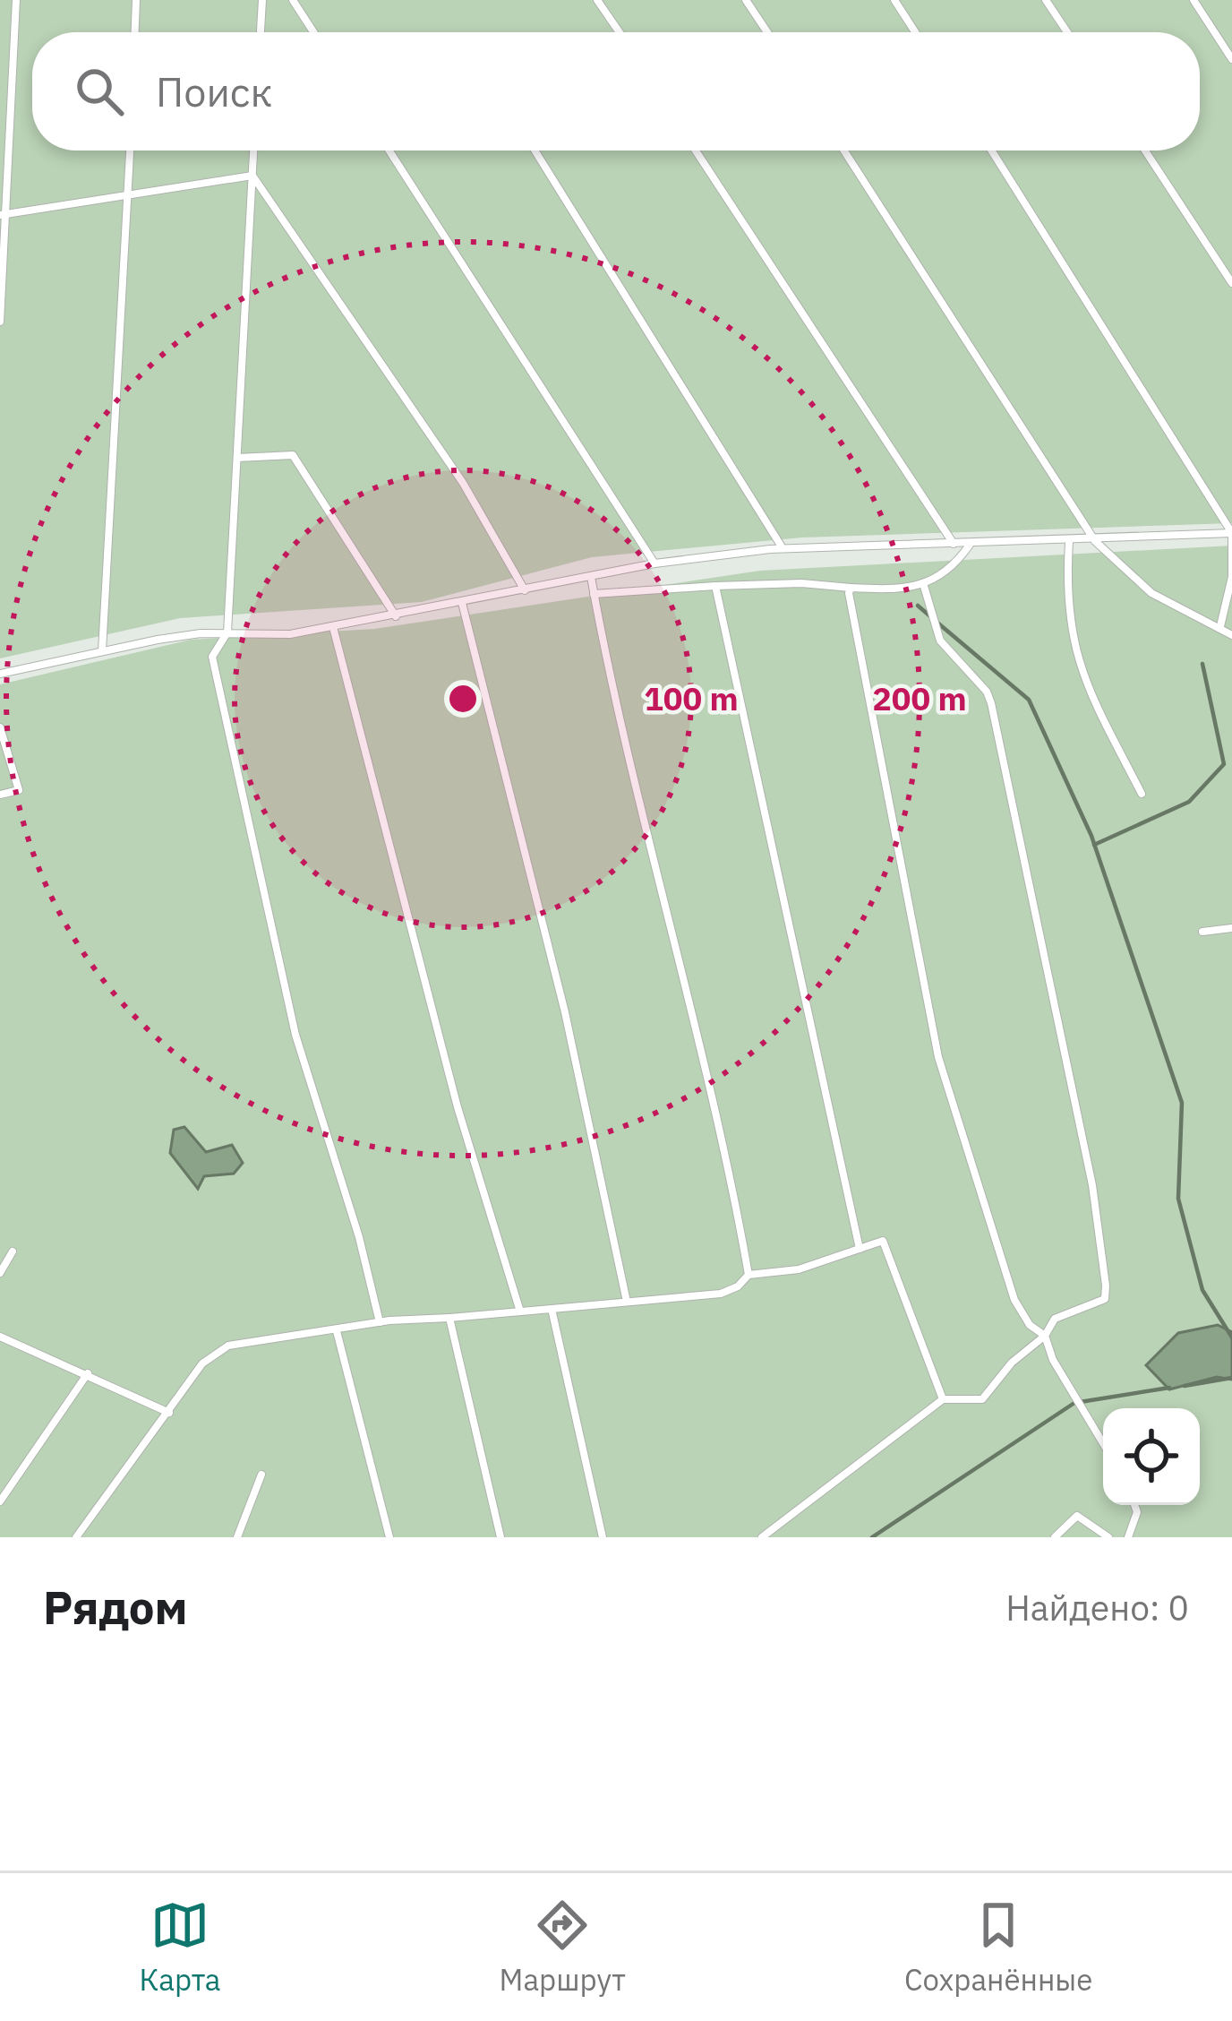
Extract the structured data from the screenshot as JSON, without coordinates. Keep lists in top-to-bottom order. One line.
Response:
{"page":{"search":"Поиск","heading":["Рядом","Найдено: 0"],"nav":["Карта","Маршрут","Сохранённые"]},"rings":["100 m","200 m"]}
